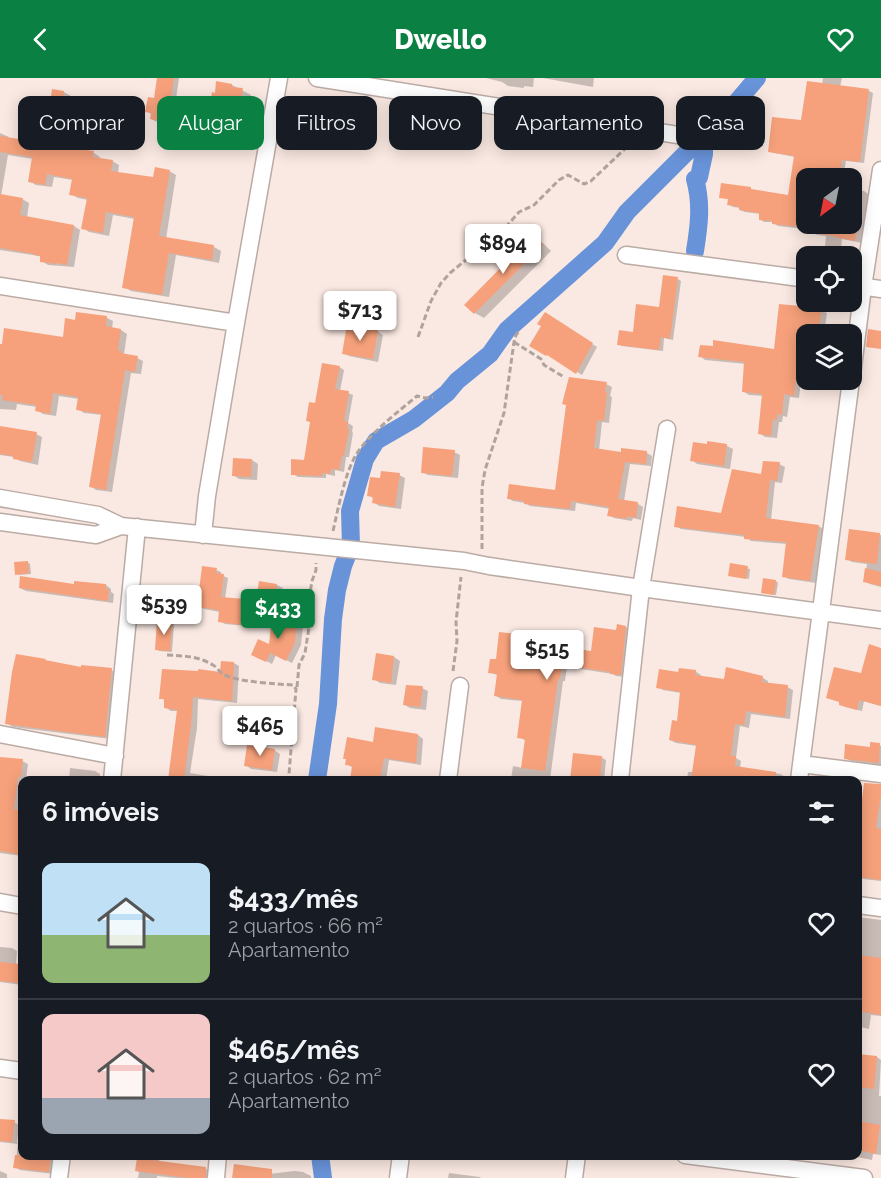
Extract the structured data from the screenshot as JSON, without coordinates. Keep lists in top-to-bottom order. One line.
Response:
{"north":"bottom left","page":{"header":"Dwello","chip":["Comprar","Alugar","Filtros","Novo","Apartamento","Casa"],"price":["$894","$713","$539","$433","$515","$465"],"heading":"6 imóveis","list":[{"name":"$433/mês","note":"2 quartos · 66 m² · Apartamento"},{"name":"$465/mês","note":"2 quartos · 62 m² · Apartamento"}]}}
